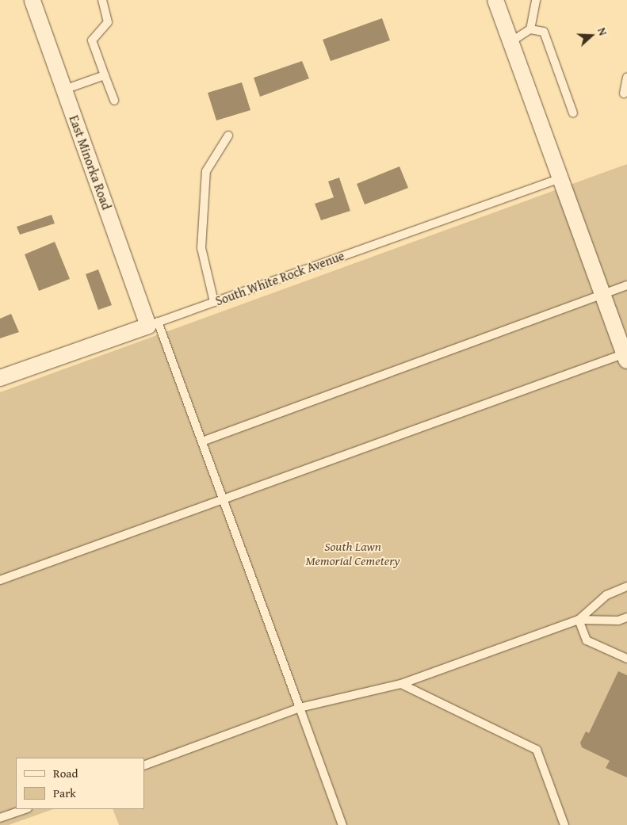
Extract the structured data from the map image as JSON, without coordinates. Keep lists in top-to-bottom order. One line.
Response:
{"streets":{"street":["East Minorka Road","South White Rock Avenue"]},"crossings":[["East Minorka Road","South White Rock Avenue"]],"parks":["South Lawn Memorial Cemetery"],"legend":["Road","Park"],"north":"right"}
